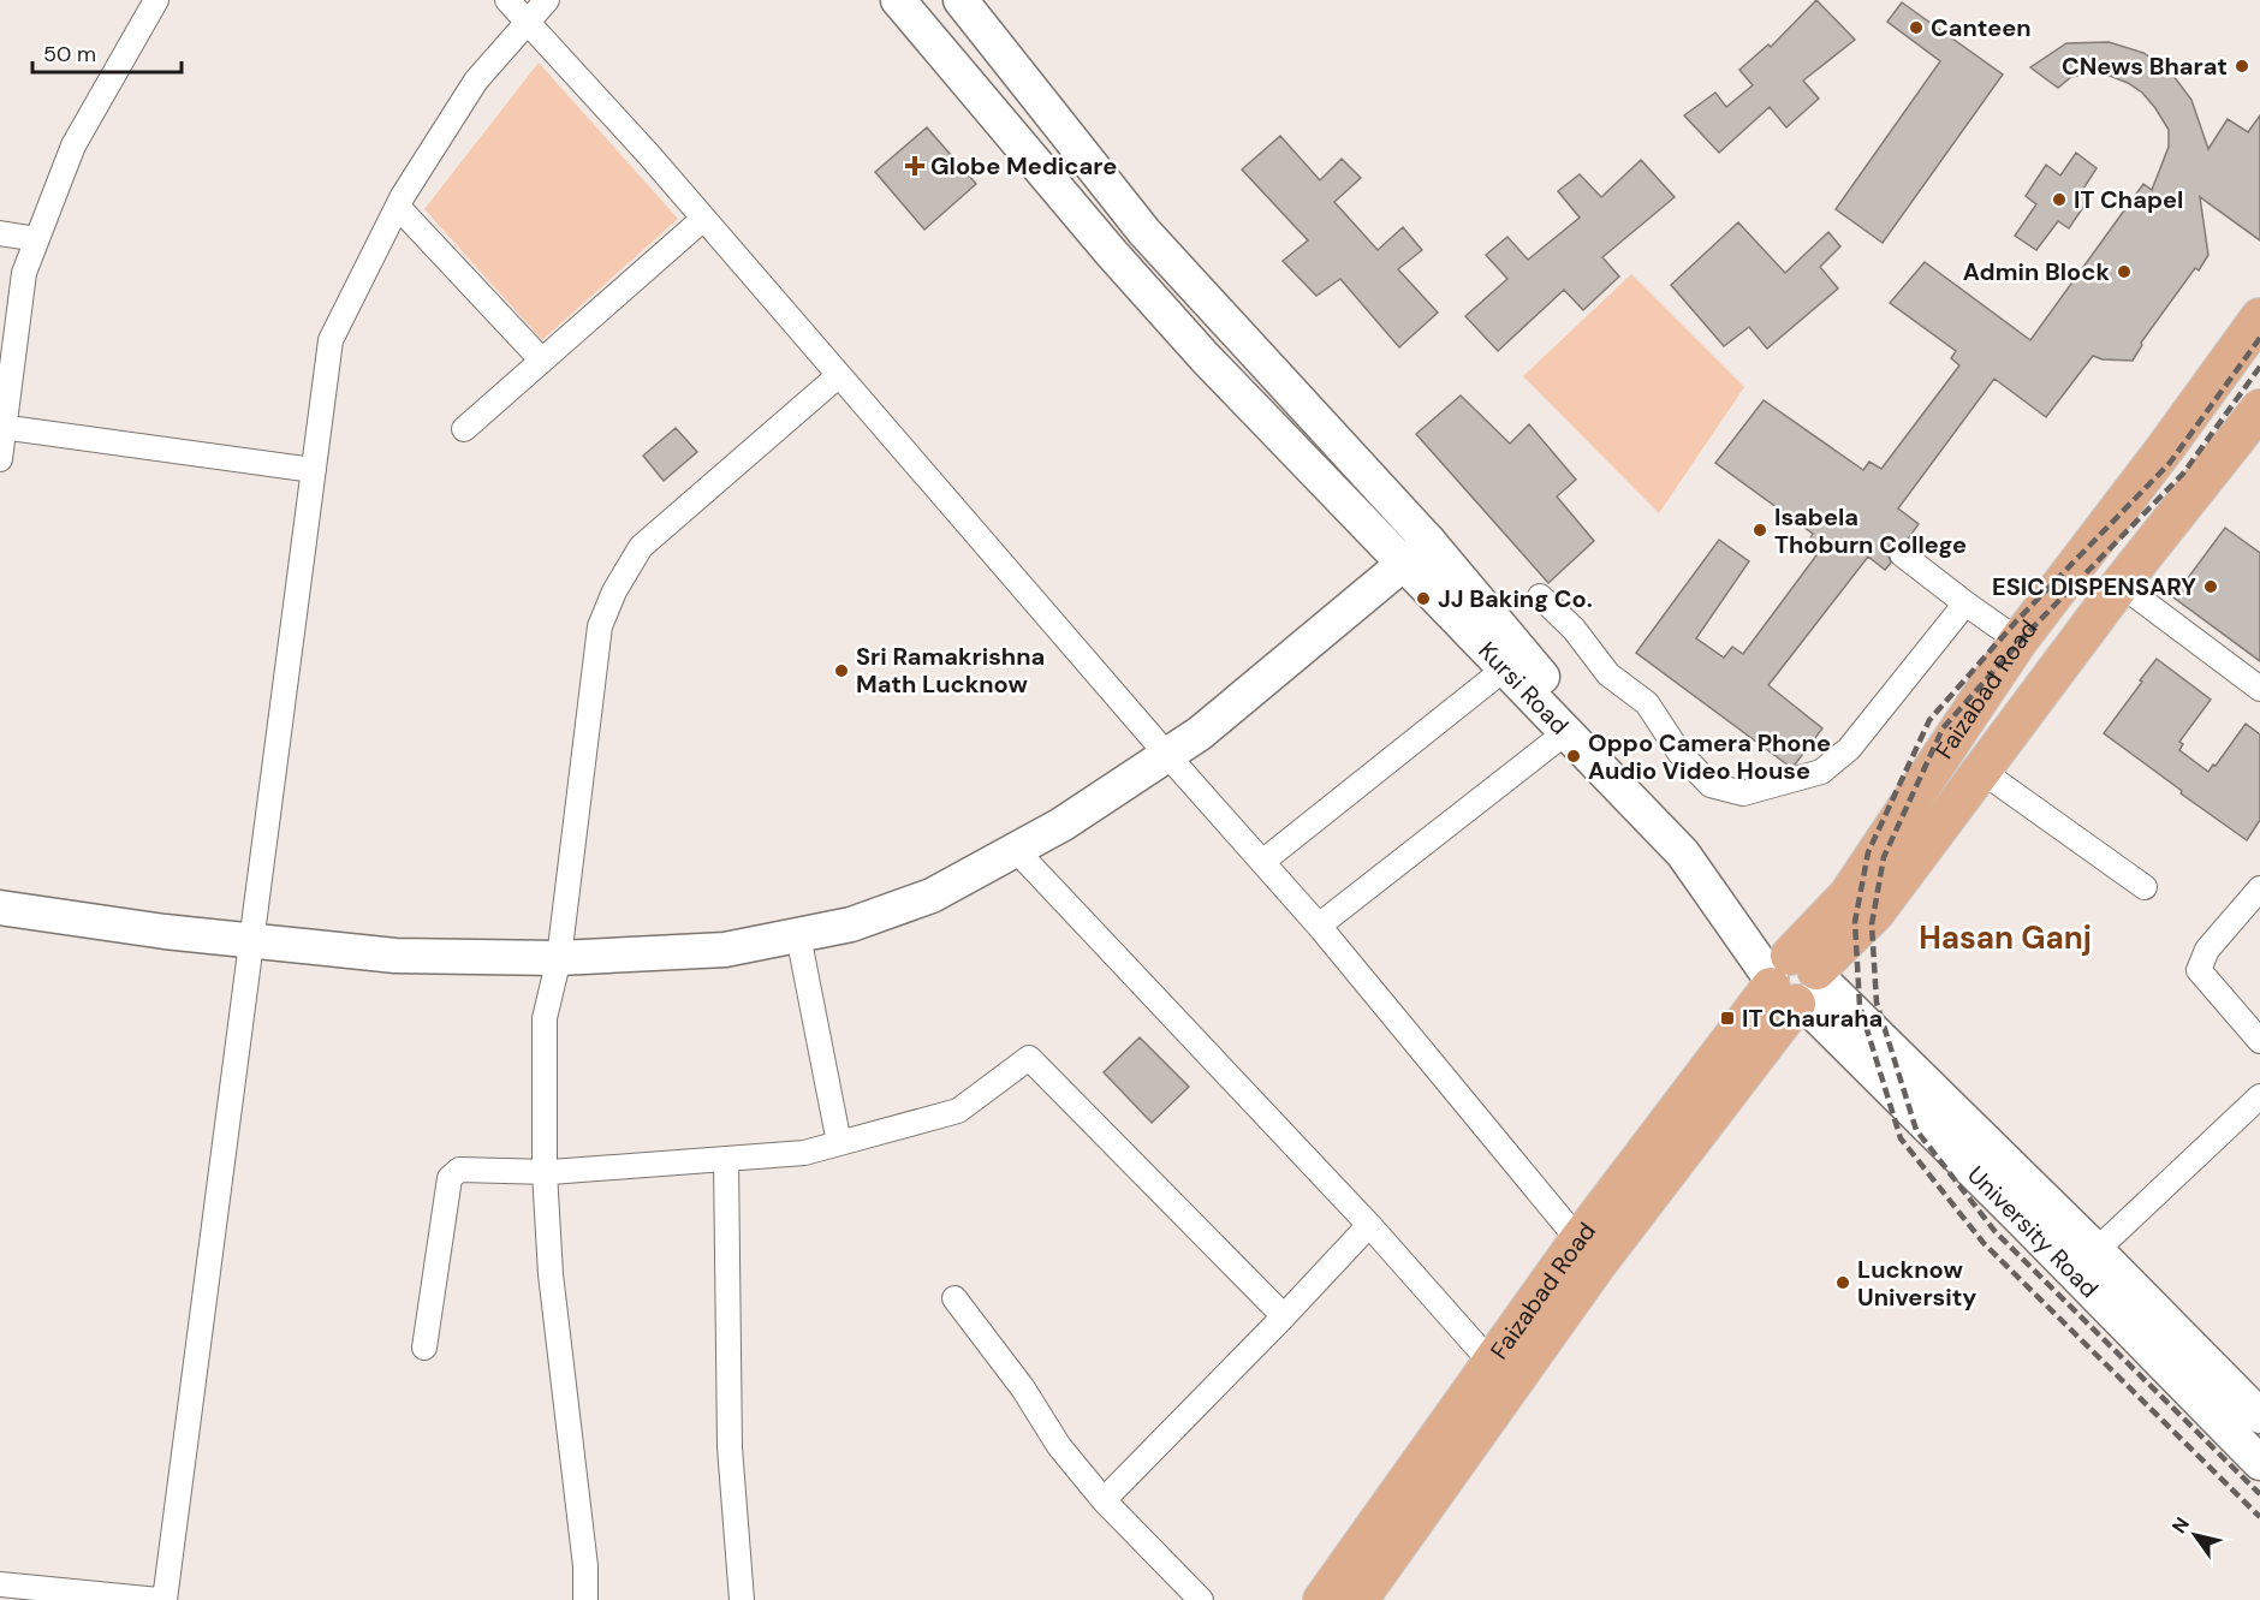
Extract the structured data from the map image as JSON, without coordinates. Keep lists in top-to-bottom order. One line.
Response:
{"streets":{"main road":["Kursi Road","Faizabad Road","University Road"]},"crossings":[["Kursi Road","Faizabad Road"],["Kursi Road","University Road"],["Faizabad Road","University Road"]],"districts":["Hasan Ganj"],"places":{"other":["Canteen","CNews Bharat","IT Chapel","Admin Block","Isabela Thoburn College","ESIC DISPENSARY","JJ Baking Co.","Sri Ramakrishna Math Lucknow","Oppo Camera Phone Audio Video House","Lucknow University"],"health":["Globe Medicare"],"transit":["IT Chauraha"]},"scale_bar":"50 m","north":"top left"}
